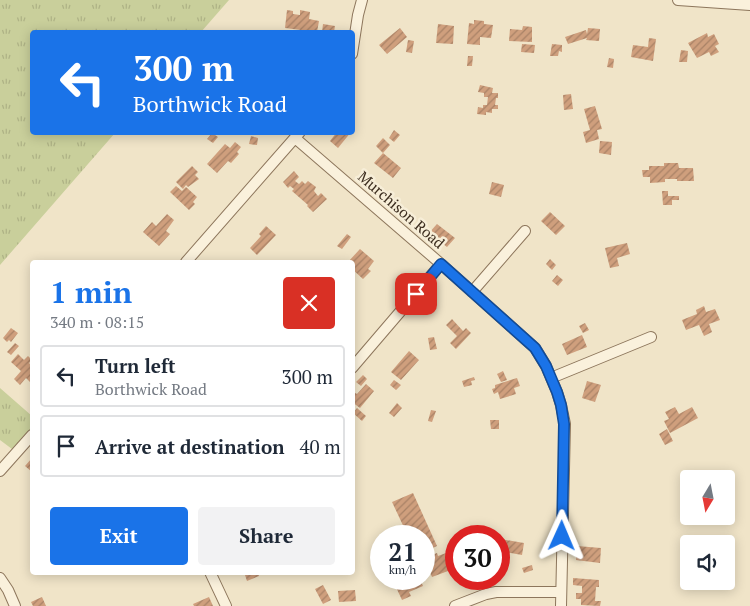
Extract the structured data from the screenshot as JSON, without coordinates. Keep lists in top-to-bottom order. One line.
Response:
{"streets":{"street":["Murchison Road"]},"north":"bottom","page":{"turn":["300 m","Borthwick Road"],"heading":["1 min","340 m · 08:15"],"list":[{"name":"Turn left","note":"Borthwick Road","value":"300 m"},{"name":"Arrive at destination","value":"40 m"}],"buttons":["Exit","Share"],"speed":"21 km/h","limit":"30"}}
